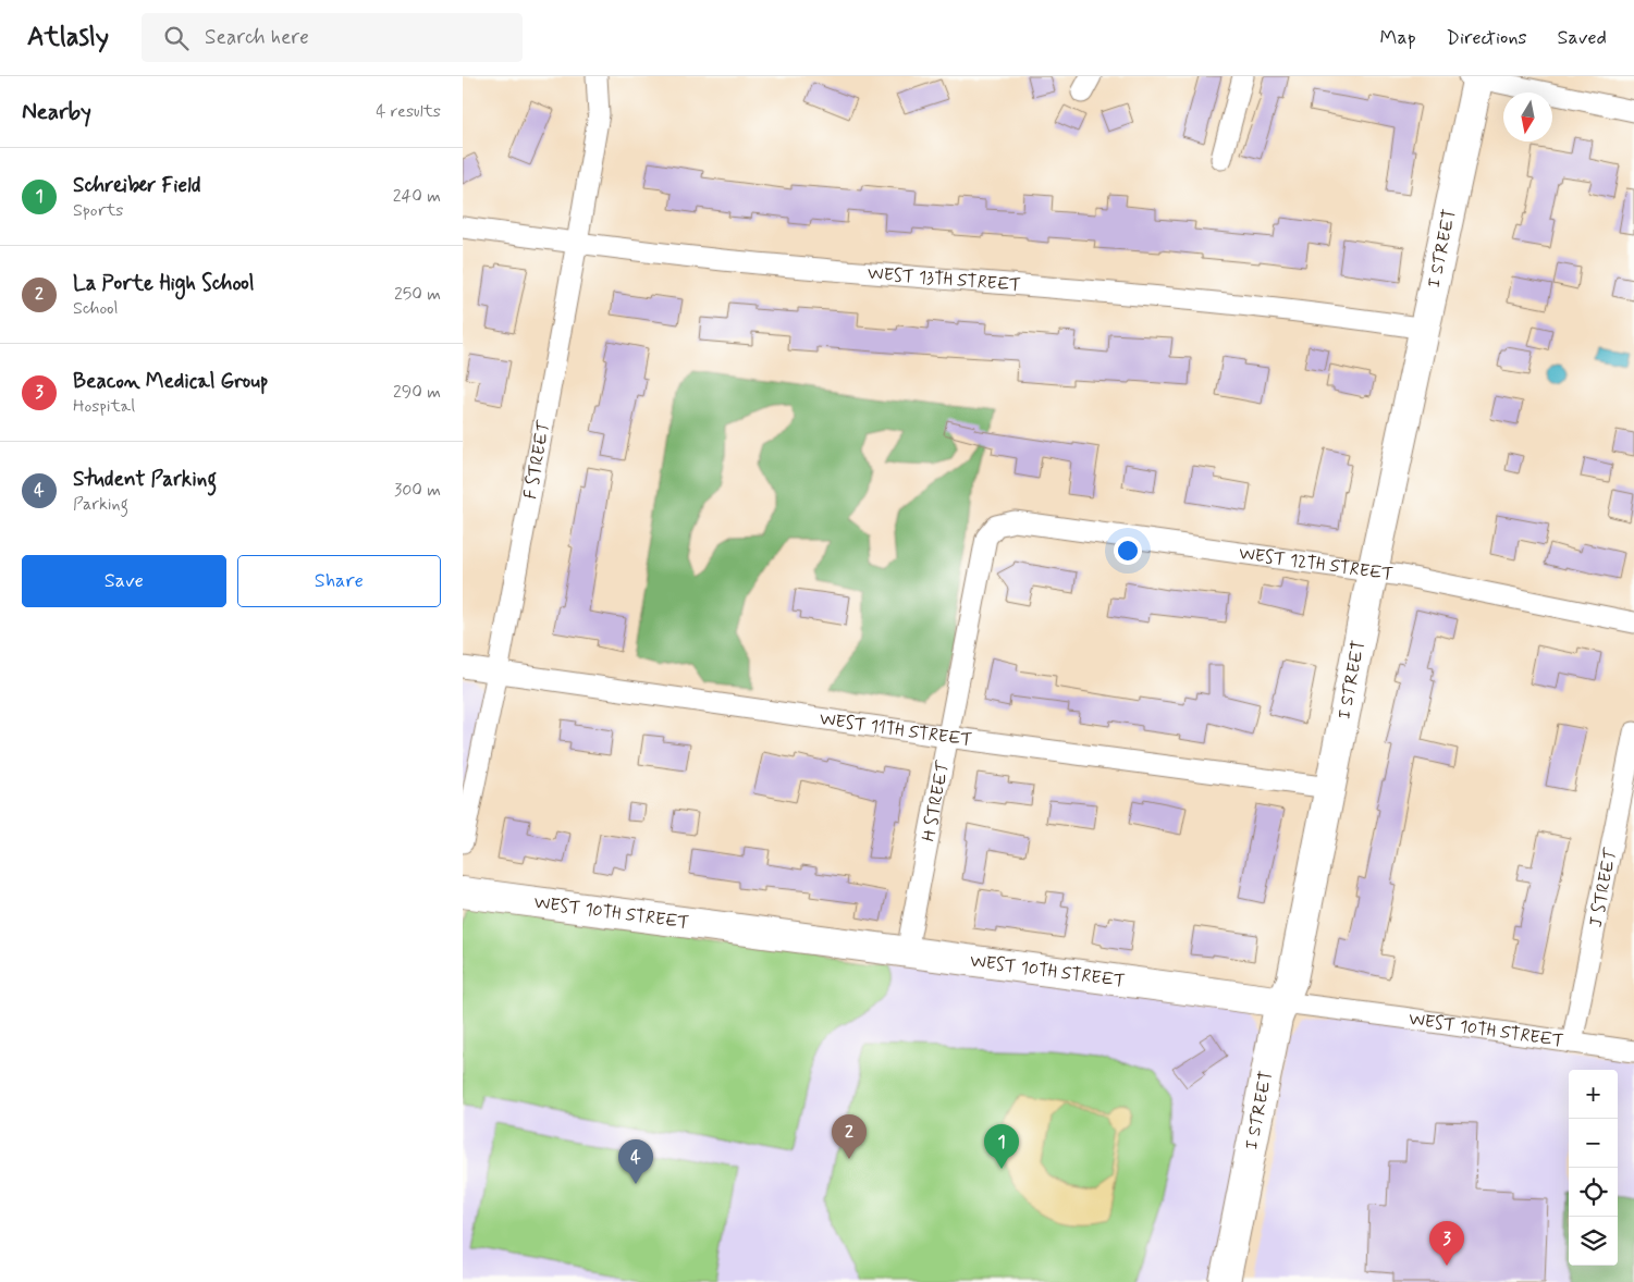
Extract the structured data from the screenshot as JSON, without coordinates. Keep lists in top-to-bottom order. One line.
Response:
{"streets":{"street":["I STREET","WEST 13TH STREET","F STREET","WEST 12TH STREET","WEST 11TH STREET","H STREET","J STREET","WEST 10TH STREET"]},"crossings":[["I STREET","WEST 13TH STREET"],["I STREET","WEST 12TH STREET"],["I STREET","WEST 11TH STREET"],["I STREET","WEST 10TH STREET"],["WEST 13TH STREET","F STREET"],["F STREET","WEST 11TH STREET"],["WEST 12TH STREET","H STREET"],["WEST 11TH STREET","H STREET"],["H STREET","WEST 10TH STREET"],["J STREET","WEST 10TH STREET"]],"north":"bottom","page":{"header":"Atlasly","search":"Search here","nav":["Map","Directions","Saved"],"heading":["Nearby","4 results"],"list":[{"mark":"1","name":"Schreiber Field","note":"Sports","value":"240 m"},{"mark":"2","name":"La Porte High School","note":"School","value":"250 m"},{"mark":"3","name":"Beacon Medical Group","note":"Hospital","value":"290 m"},{"mark":"4","name":"Student Parking","note":"Parking","value":"300 m"}],"buttons":["Save","Share"],"map_buttons":["+","−"],"pins":["2","1","4","3"]}}
